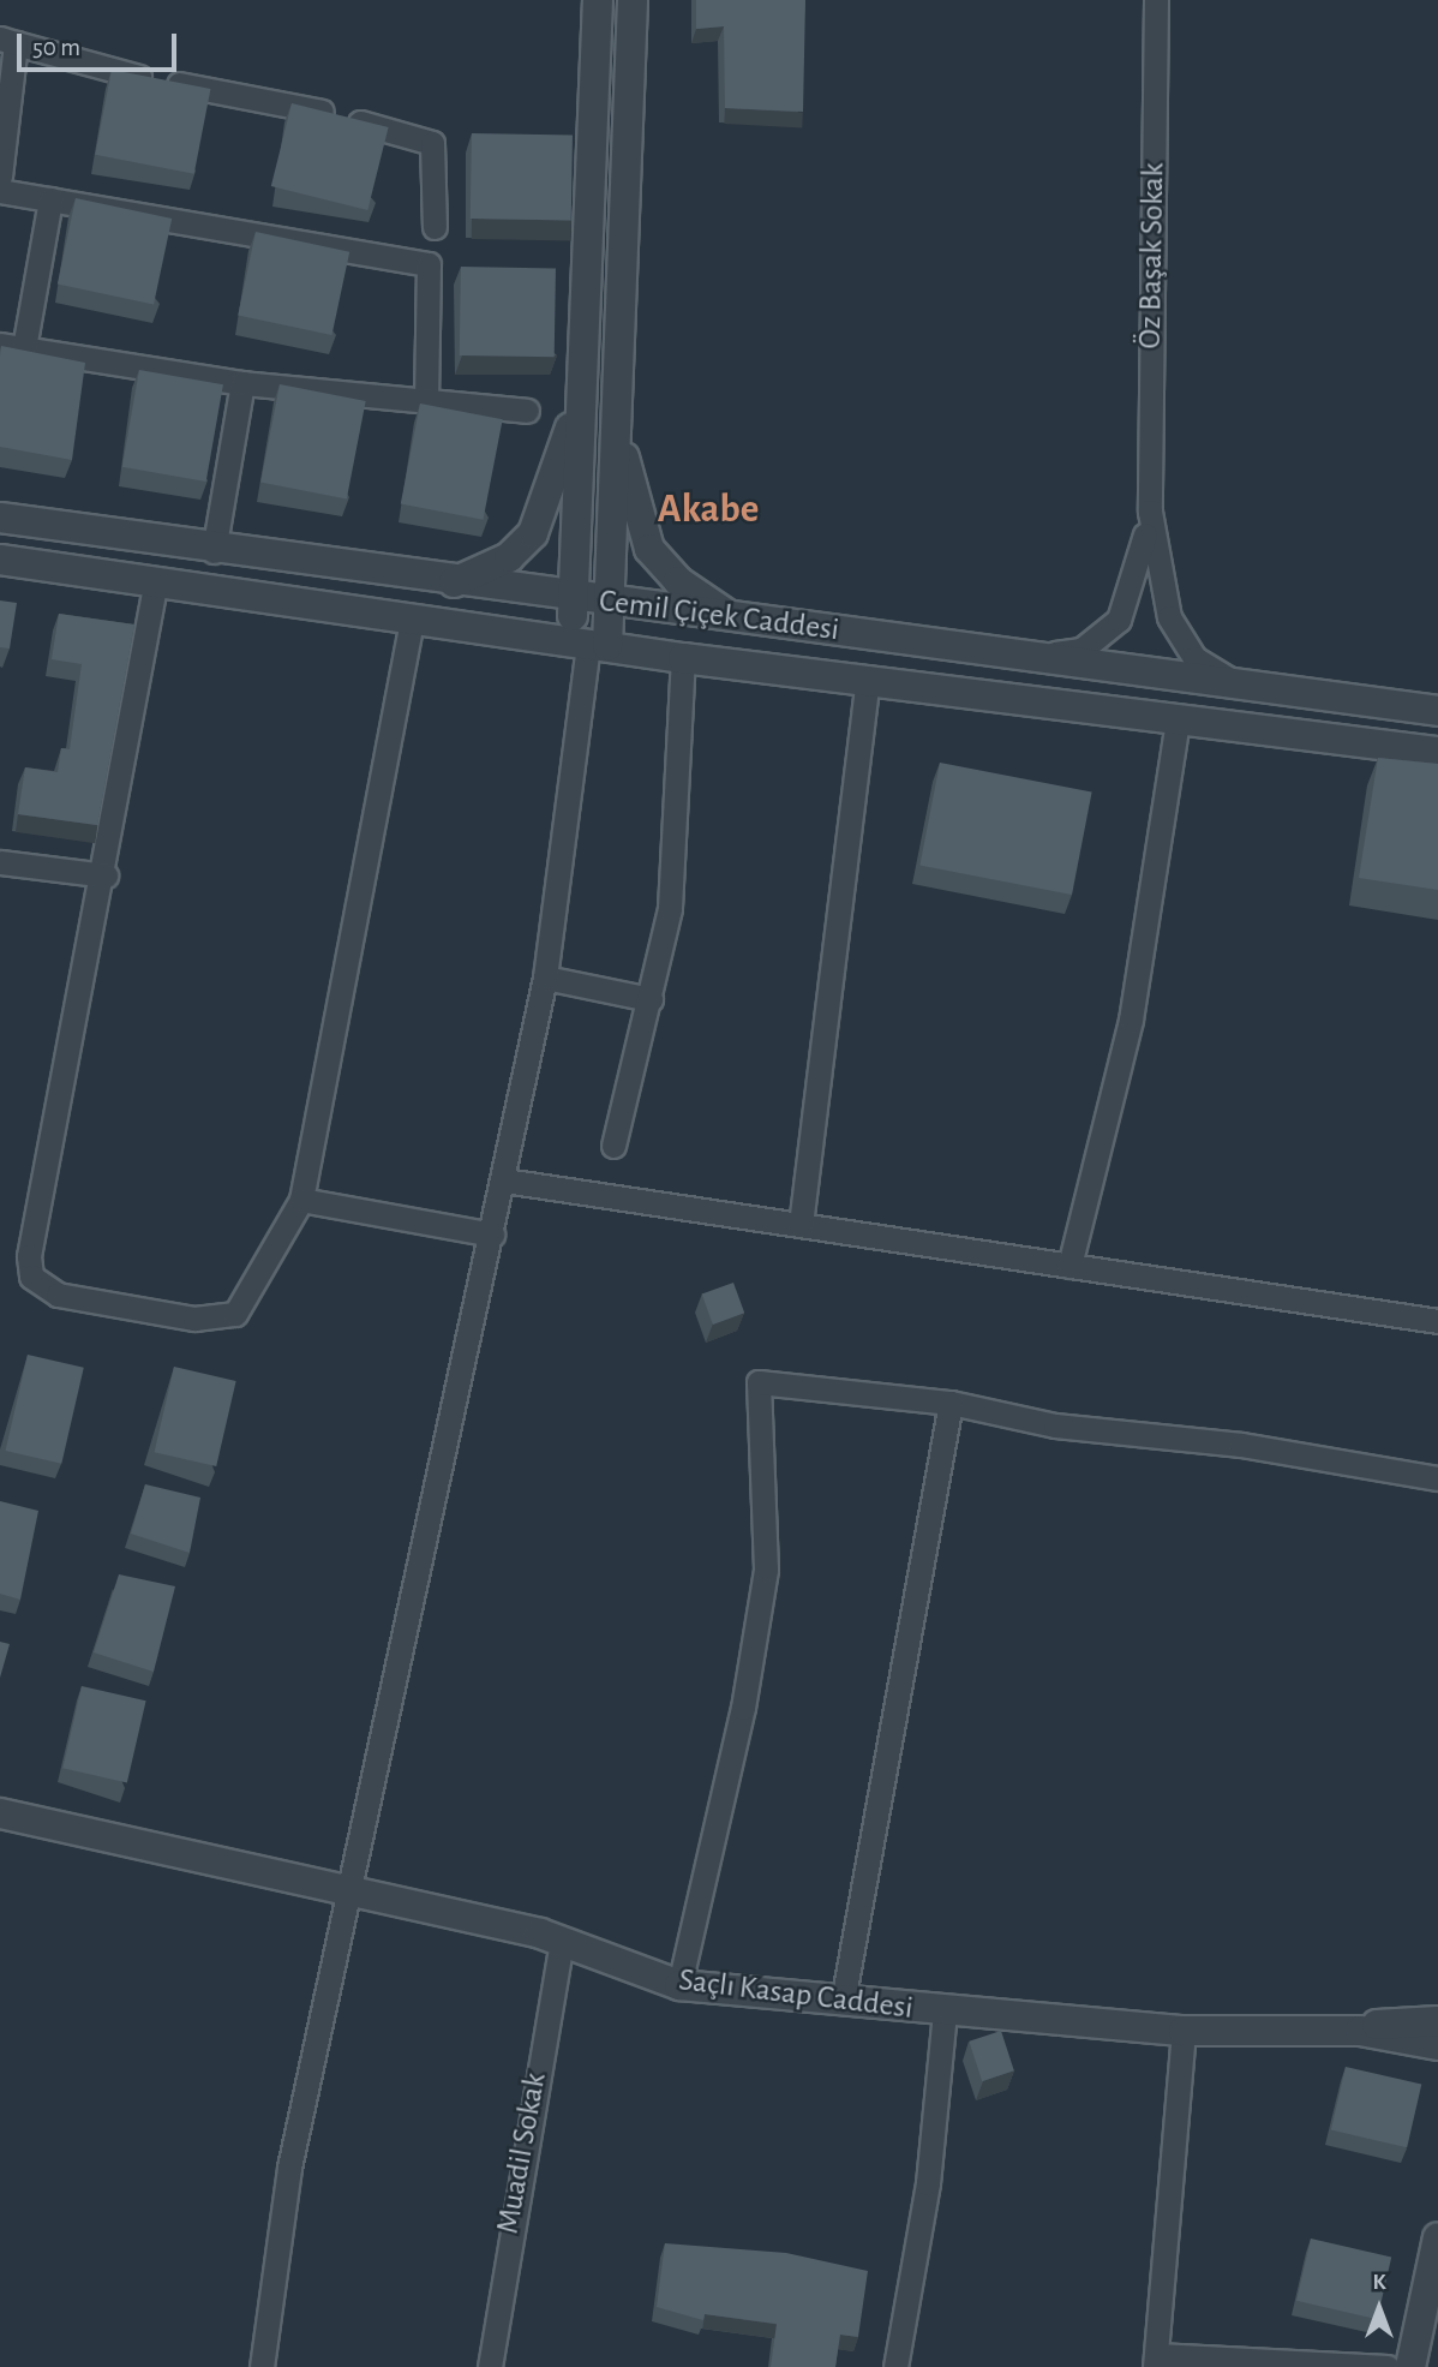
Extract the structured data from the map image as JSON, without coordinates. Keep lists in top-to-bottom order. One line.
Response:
{"streets":{"street":["Öz Başak Sokak","Cemil Çiçek Caddesi","Saçlı Kasap Caddesi","Muadil Sokak"]},"crossings":[["Saçlı Kasap Caddesi","Muadil Sokak"]],"districts":["Akabe"],"scale_bar":"50 m","north":"top"}
